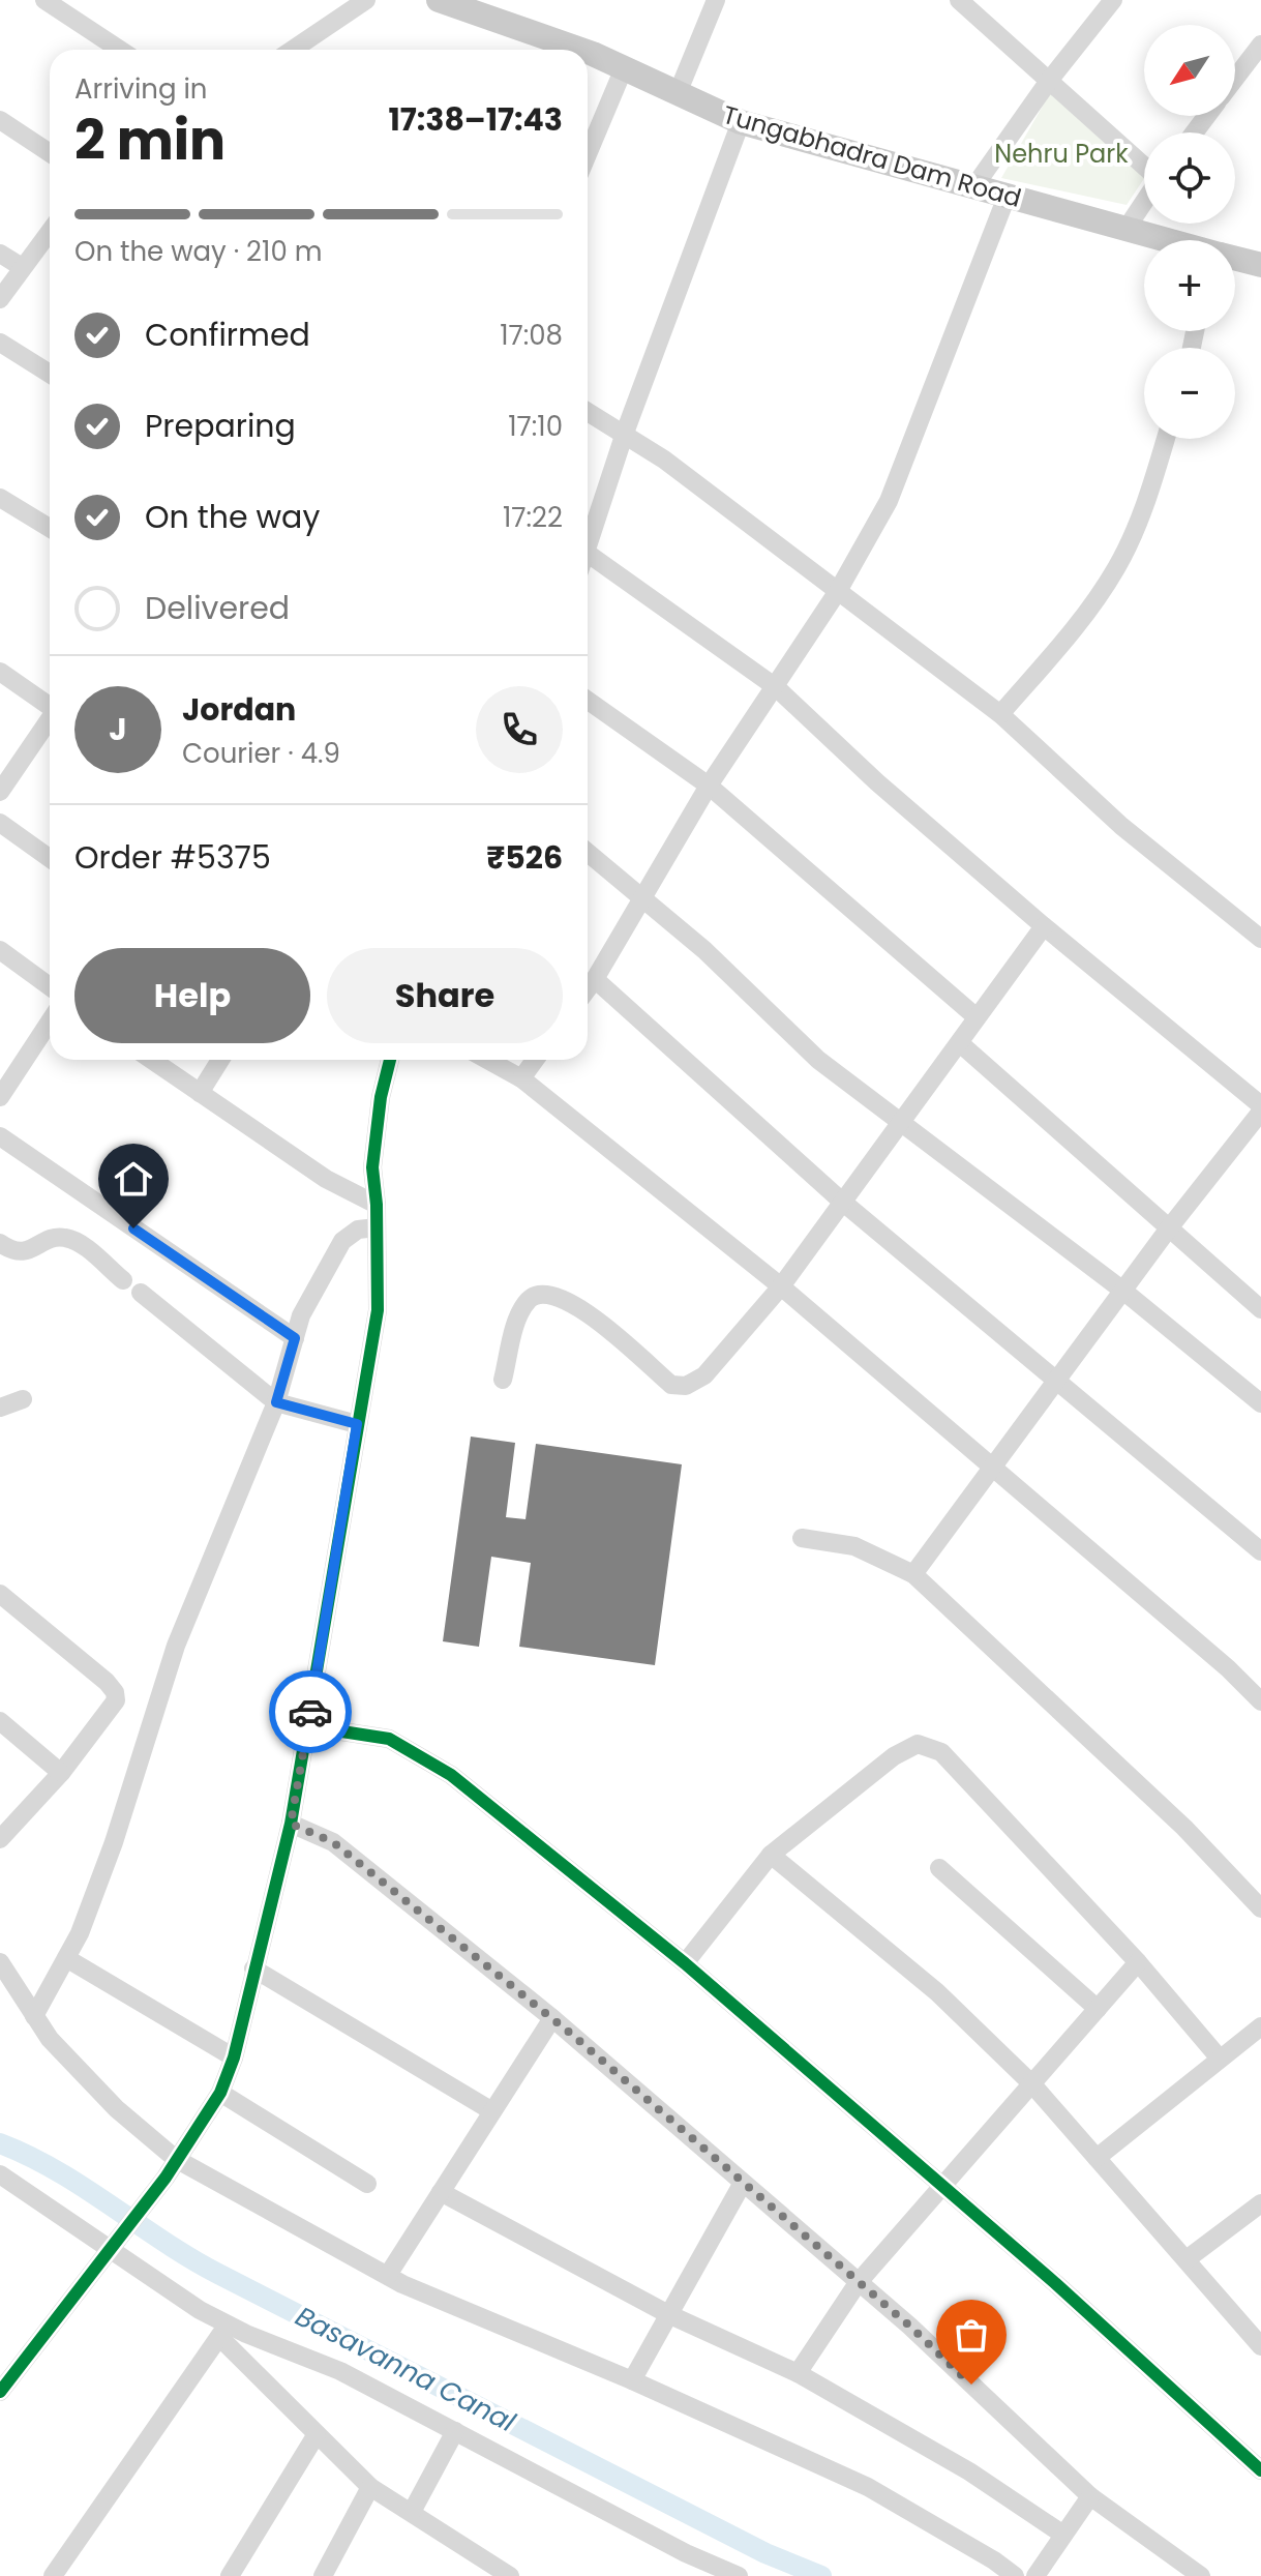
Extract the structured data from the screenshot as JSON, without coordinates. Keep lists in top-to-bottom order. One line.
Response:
{"streets":{"main road":["Tungabhadra Dam Road"]},"water":["Basavanna Canal"],"parks":["Nehru Park"],"north":"bottom left","page":{"map_buttons":["+","−"],"heading":["2 min","Arriving in","17:38–17:43"],"panel":["Jordan","Courier · 4.9","Order #5375","₹526"],"bar":"On the way · 210 m","list":[["Confirmed","17:08"],["Preparing","17:10"],["On the way","17:22"],"Delivered"],"round":"J","buttons":["Help","Share"]}}
